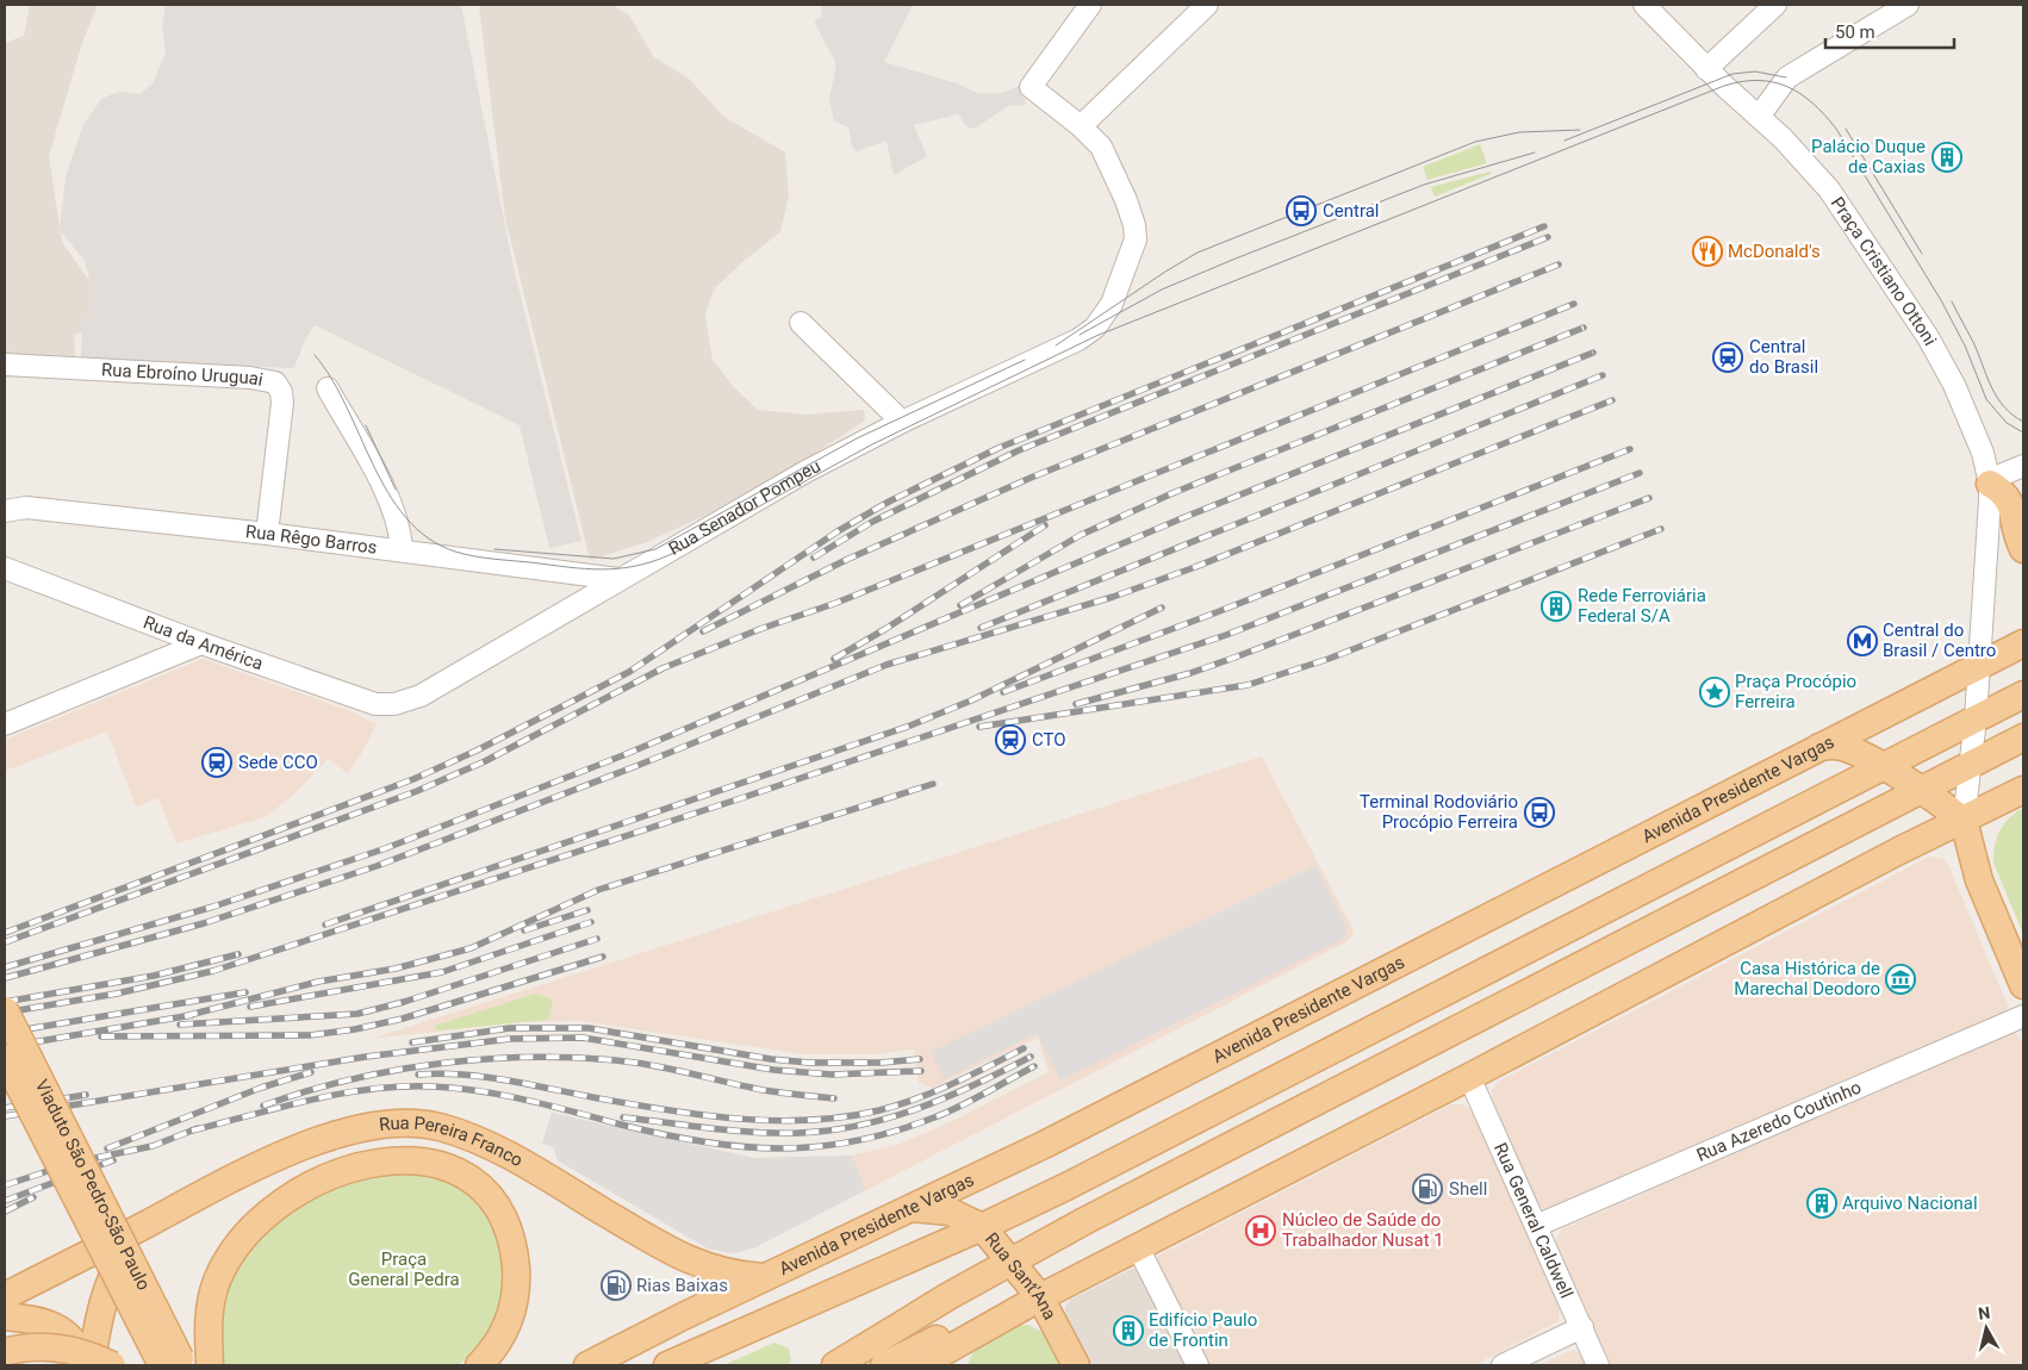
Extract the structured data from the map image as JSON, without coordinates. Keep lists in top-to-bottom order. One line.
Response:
{"streets":{"main road":["Avenida Presidente Vargas","Rua Pereira Franco","Viaduto São Pedro-São Paulo","Rua Sant'Ana"],"street":["Praça Cristiano Ottoni","Rua Ebroíno Uruguai","Rua Senador Pompeu","Rua Rêgo Barros","Rua da América","Rua Azeredo Coutinho","Rua General Caldwell"]},"crossings":[["Rua Ebroíno Uruguai","Rua Rêgo Barros"],["Rua Senador Pompeu","Rua Rêgo Barros"],["Rua Senador Pompeu","Rua da América"],["Avenida Presidente Vargas","Rua Pereira Franco"],["Avenida Presidente Vargas","Rua Sant'Ana"],["Rua Azeredo Coutinho","Rua General Caldwell"]],"parks":["Praça General Pedra"],"places":{"building":["Palácio Duque de Caxias","Rede Ferroviária Federal S/A","Arquivo Nacional","Edifício Paulo de Frontin"],"bus stop":["Central","Terminal Rodoviário Procópio Ferreira"],"restaurant":["McDonald's"],"station":["Central do Brasil","CTO","Sede CCO"],"metro station":["Central do Brasil / Centro"],"place":["Praça Procópio Ferreira"],"museum":["Casa Histórica de Marechal Deodoro"],"fuel station":["Shell","Rias Baixas"],"hospital":["Núcleo de Saúde do Trabalhador Nusat 1"]},"scale_bar":"50 m","north":"top"}
